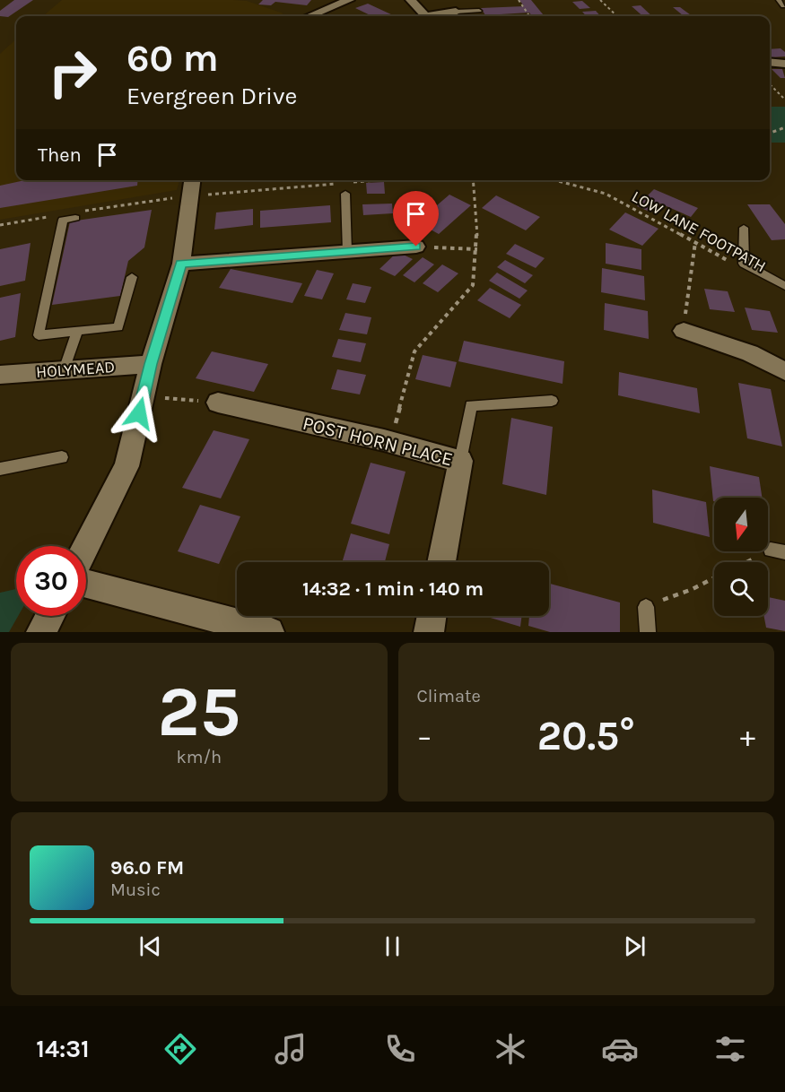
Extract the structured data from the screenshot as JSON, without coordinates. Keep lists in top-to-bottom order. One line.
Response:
{"streets":{"street":["HOLYMEAD","POST HORN PLACE"],"path":["LOW LANE FOOTPATH"]},"north":"bottom","page":{"turn":["60 m","Evergreen Drive"],"then":"Then","limit":"30","trip":"14:32 · 1 min · 140 m","tile":[["25","km/h"],"Climate"],"heat":["−","20.5°","+"],"song":["96.0 FM","Music"],"tabs":"14:31"}}
